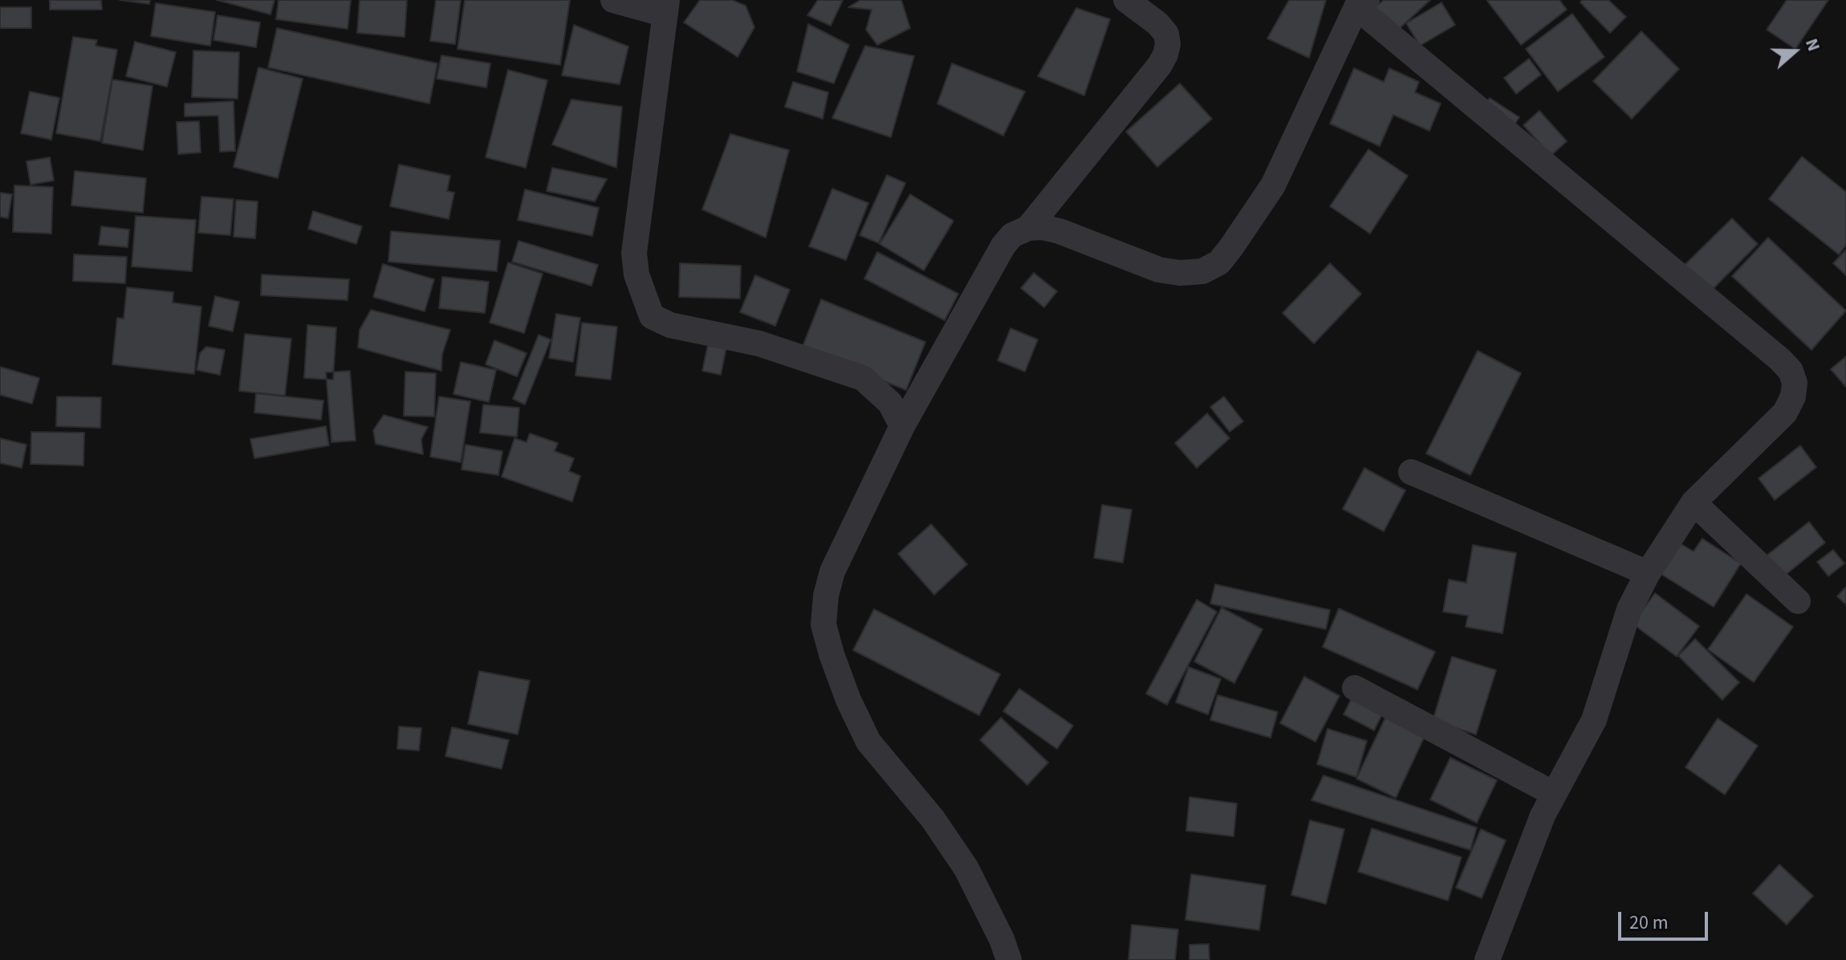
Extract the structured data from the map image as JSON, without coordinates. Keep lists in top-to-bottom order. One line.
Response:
{"scale_bar":"20 m","north":"right"}
